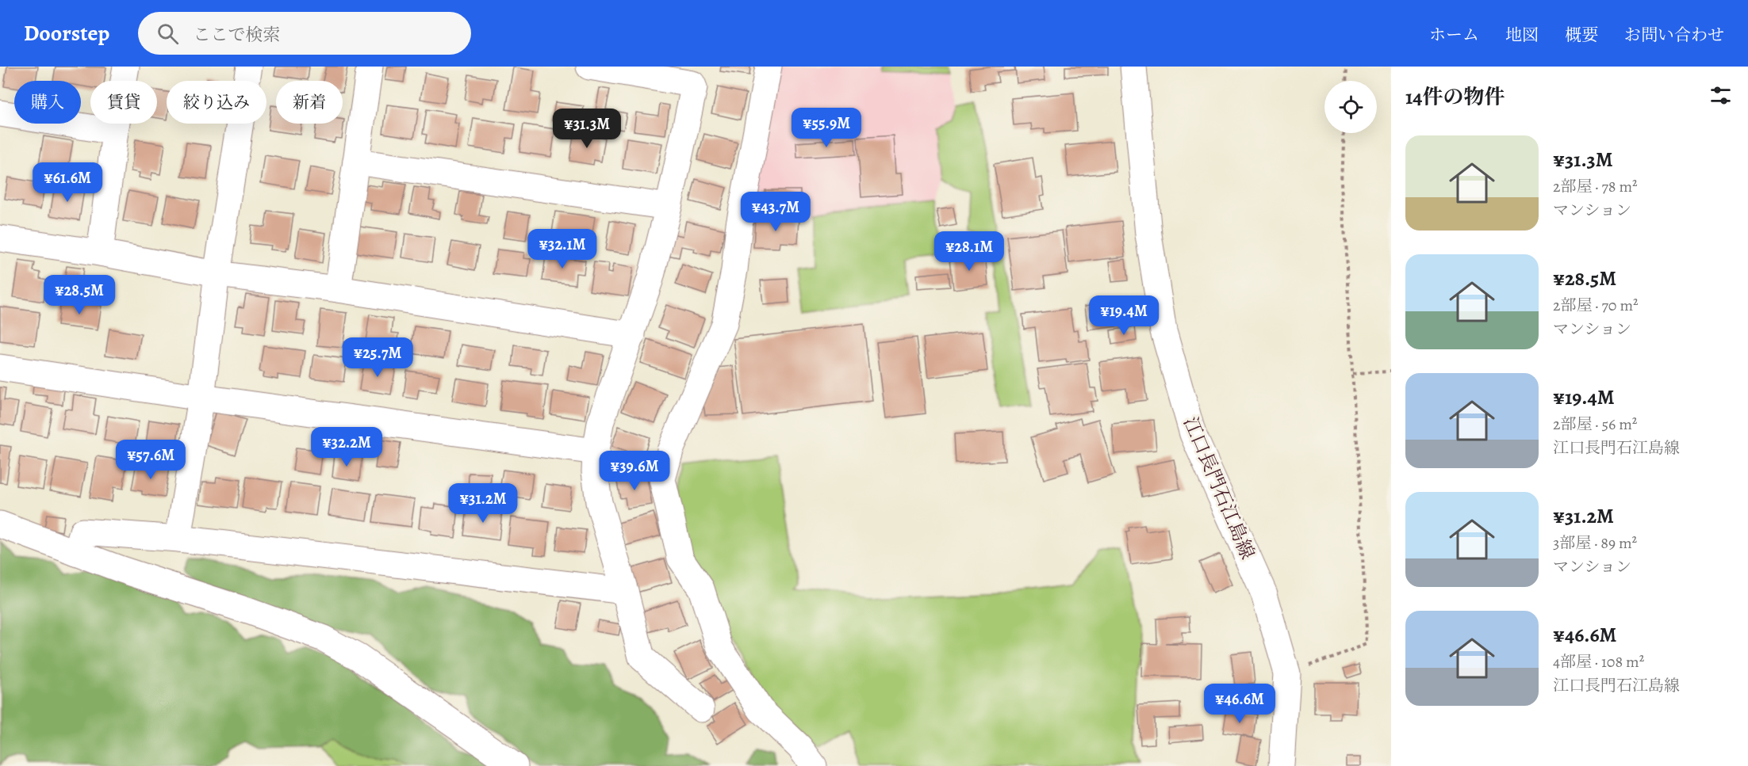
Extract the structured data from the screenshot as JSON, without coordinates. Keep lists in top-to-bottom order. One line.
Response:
{"streets":{"street":["江口長門石江島線"]},"page":{"header":"Doorstep","search":"ここで検索","nav":["ホーム","地図","概要","お問い合わせ"],"heading":"14件の物件","chip":["購入","賃貸","絞り込み","新着"],"price":["¥55.9M","¥31.3M","¥61.6M","¥43.7M","¥32.1M","¥28.1M","¥28.5M","¥19.4M","¥25.7M","¥32.2M","¥57.6M","¥39.6M","¥31.2M","¥46.6M"],"list":[{"name":"¥31.3M","note":"2部屋 · 78 m² · マンション"},{"name":"¥28.5M","note":"2部屋 · 70 m² · マンション"},{"name":"¥19.4M","note":"2部屋 · 56 m² · 江口長門石江島線"},{"name":"¥31.2M","note":"3部屋 · 89 m² · マンション"},{"name":"¥46.6M","note":"4部屋 · 108 m² · 江口長門石江島線"}]}}
